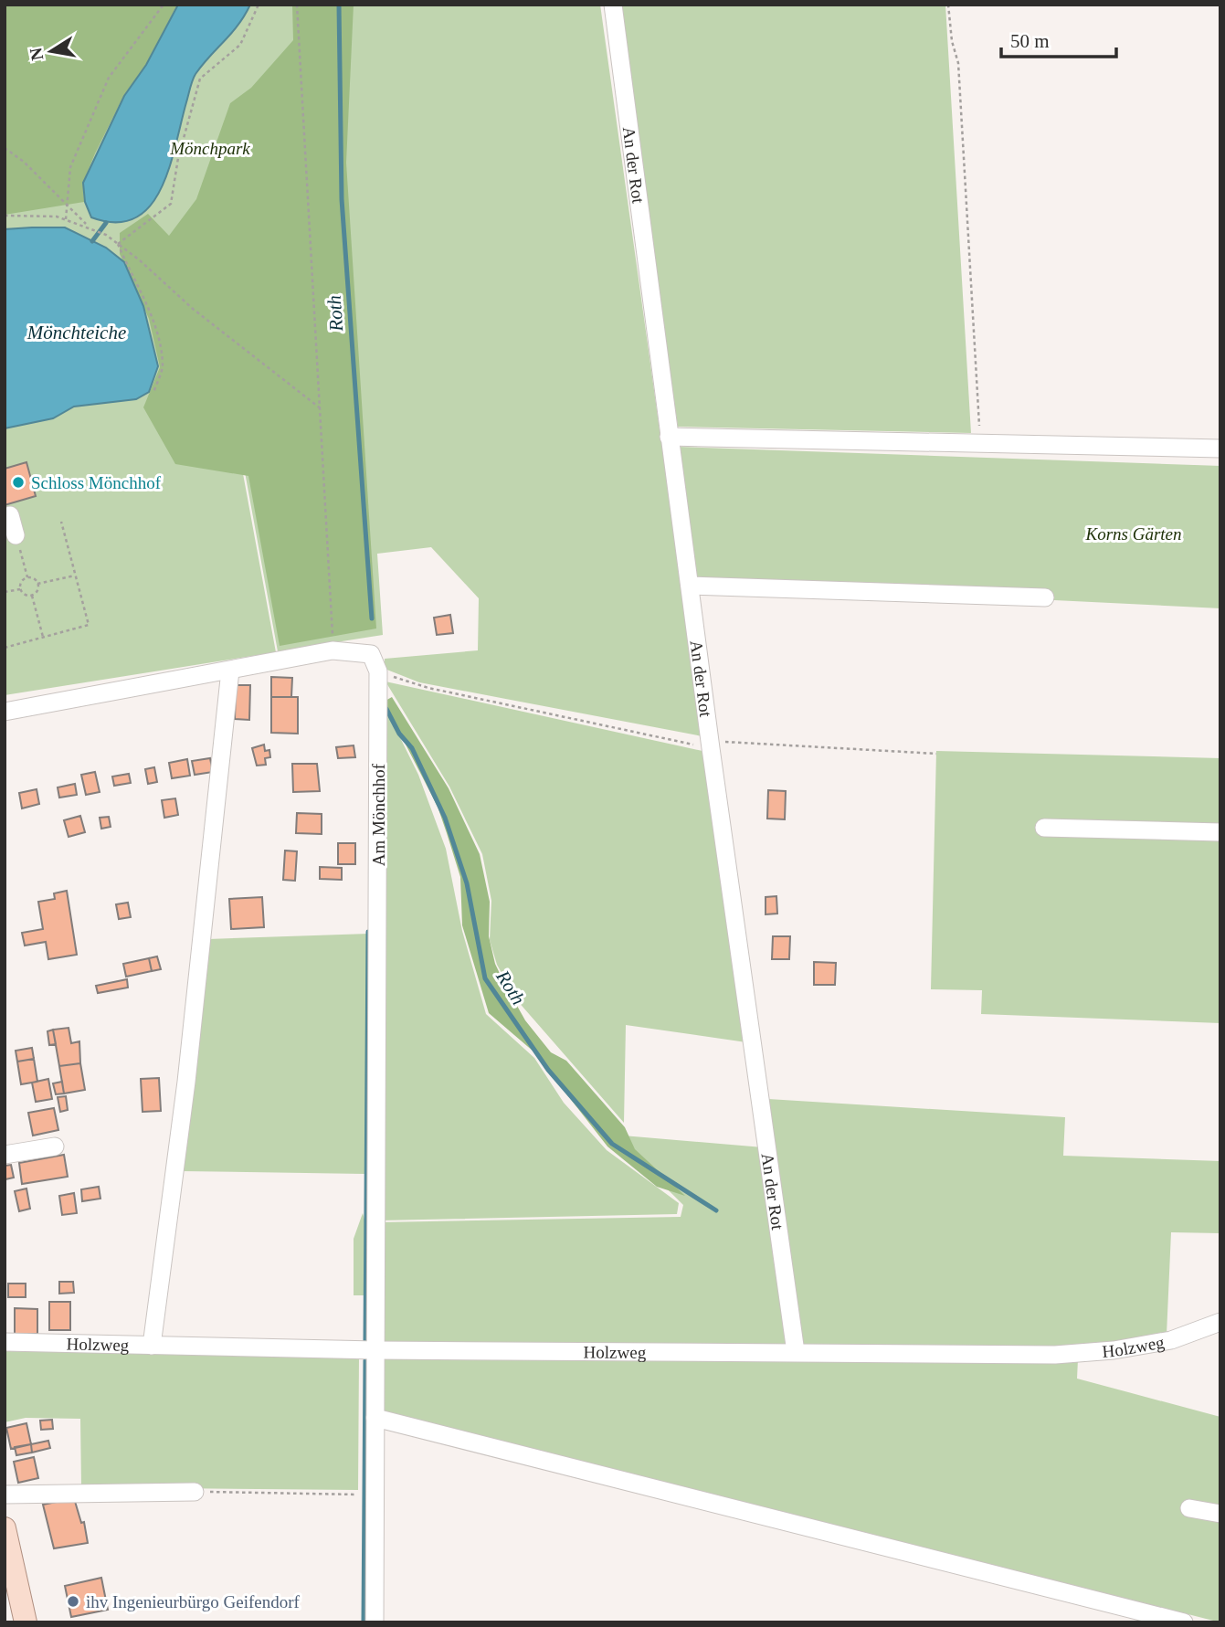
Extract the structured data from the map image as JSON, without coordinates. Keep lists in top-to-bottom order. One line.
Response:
{"streets":{"street":["An der Rot","Am Mönchhof","Holzweg"]},"crossings":[["An der Rot","Holzweg"],["Am Mönchhof","Holzweg"]],"water":["Roth","Mönchteiche"],"parks":["Mönchpark","Korns Gärten"],"places":["Schloss Mönchhof","ihv Ingenieurbürgo Geifendorf"],"scale_bar":"50 m","north":"left"}
